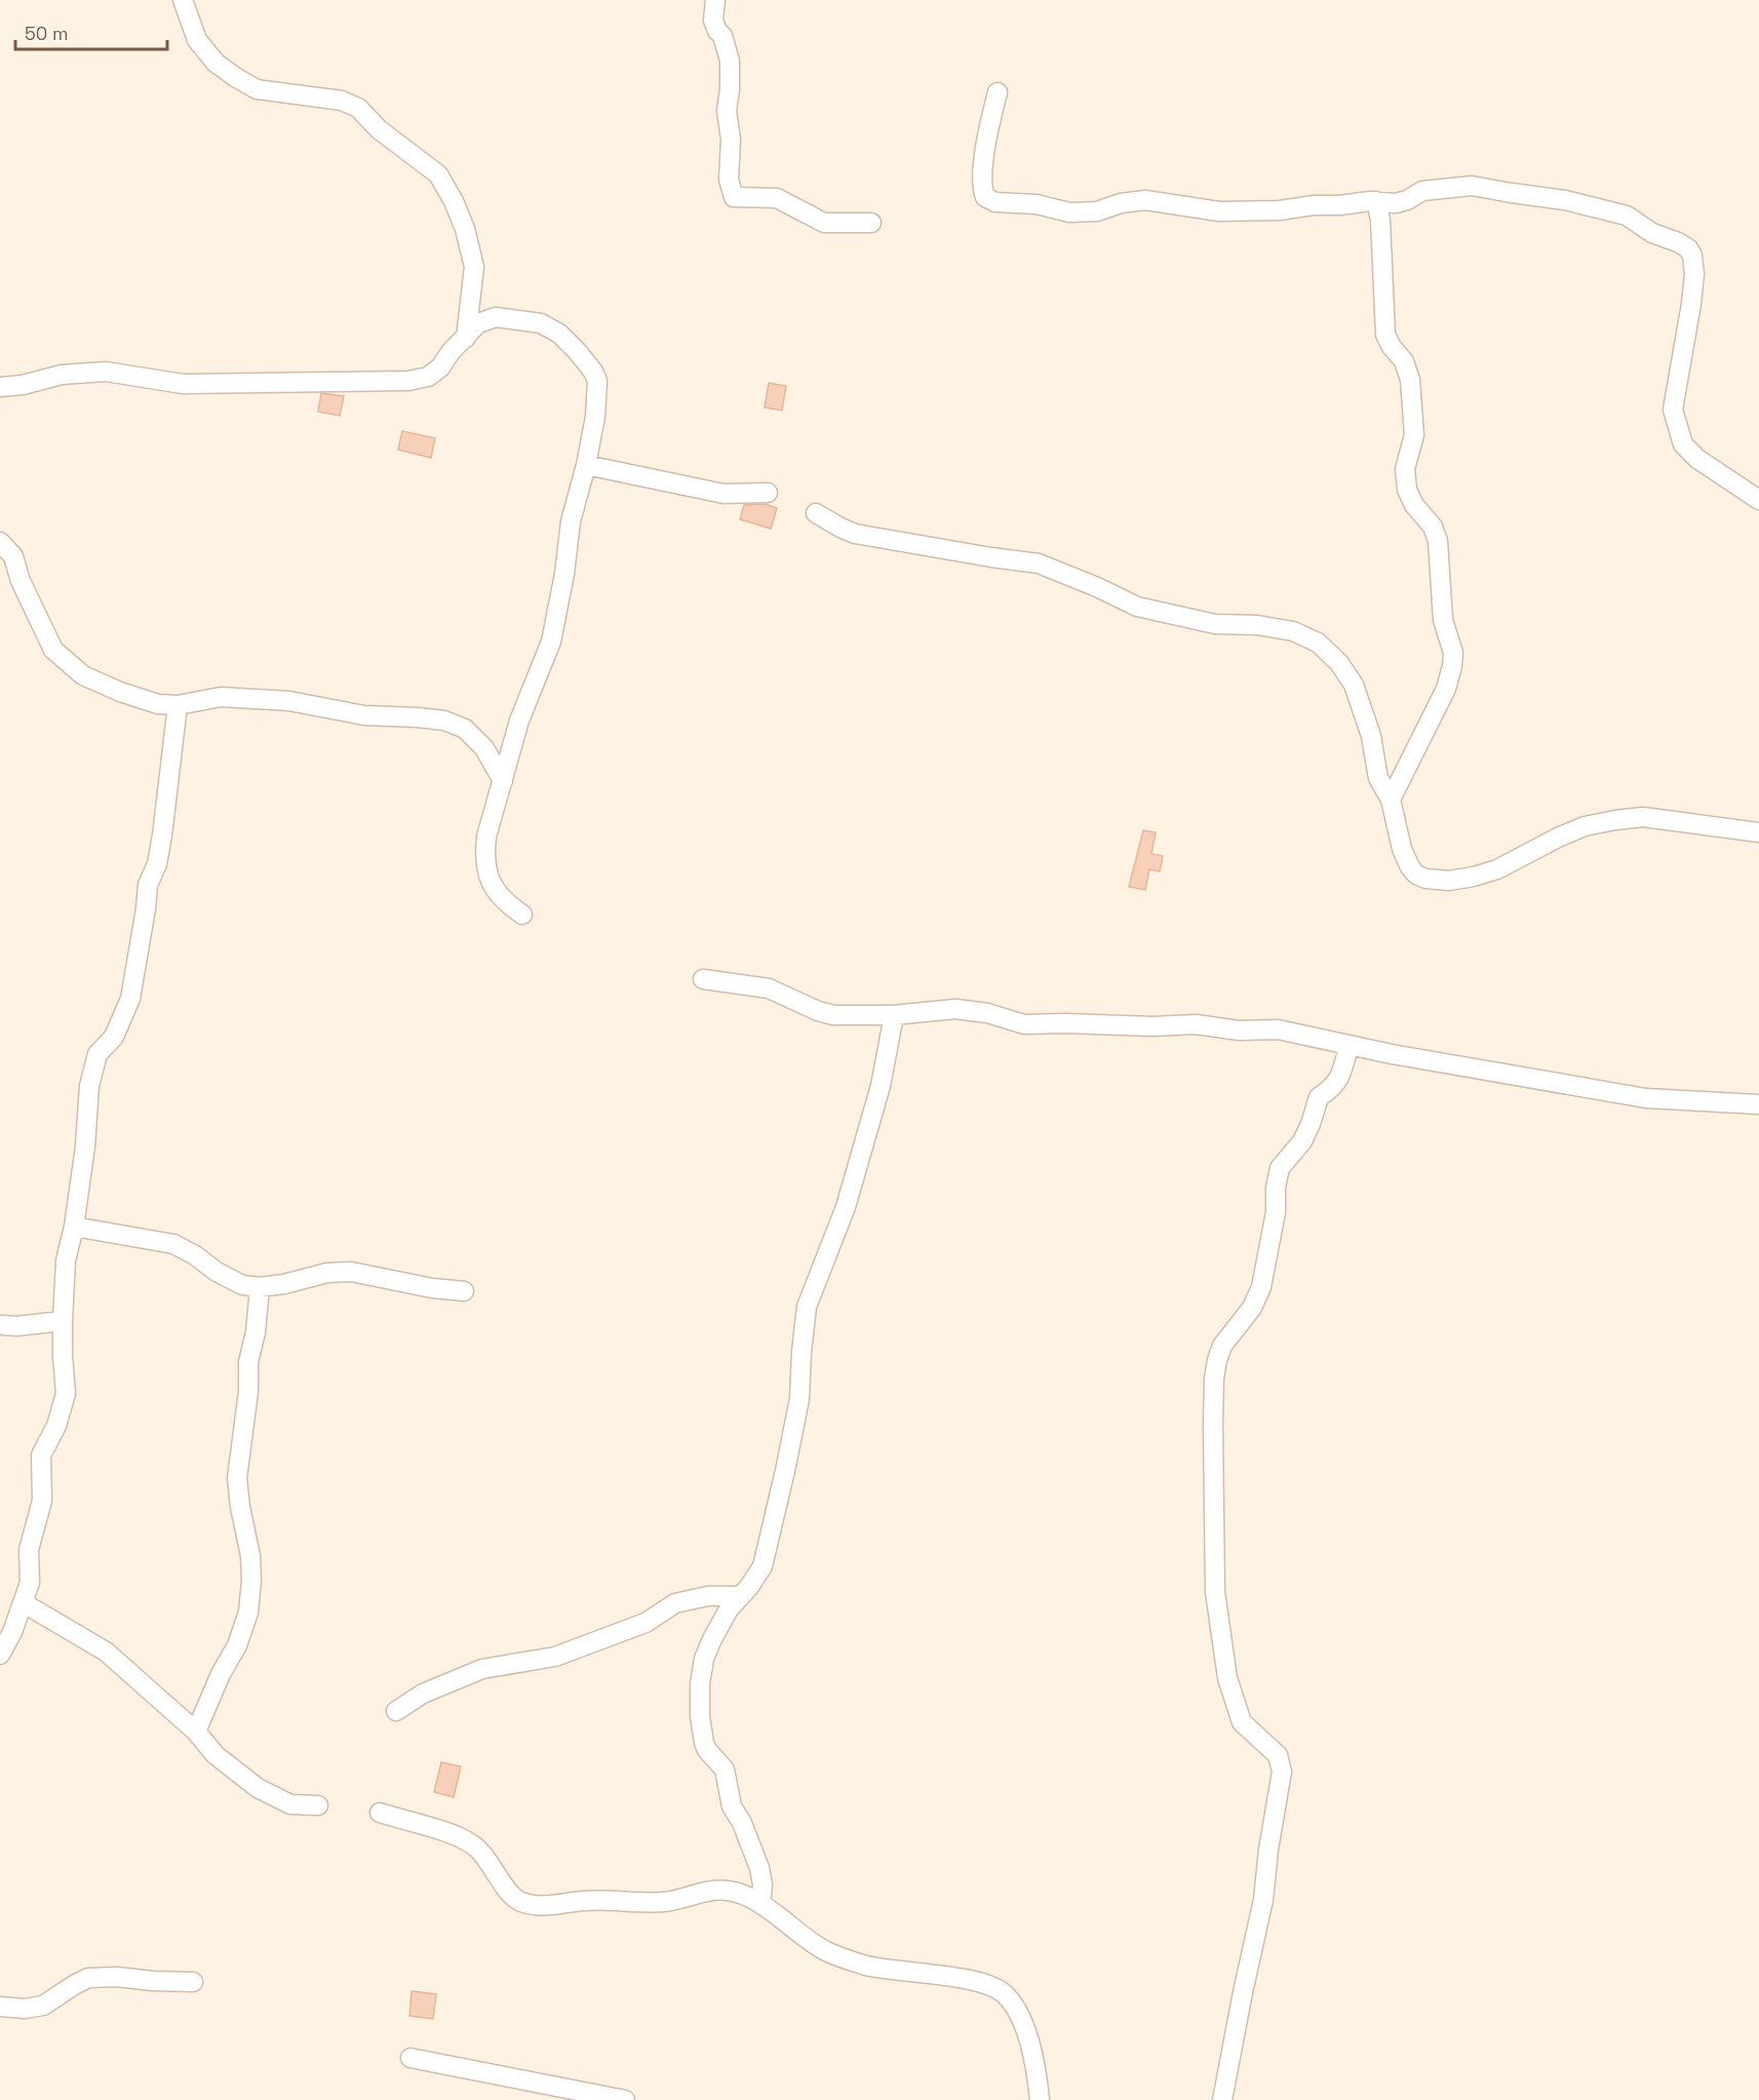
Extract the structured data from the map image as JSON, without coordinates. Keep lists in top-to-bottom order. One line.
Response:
{"scale_bar":"50 m"}
